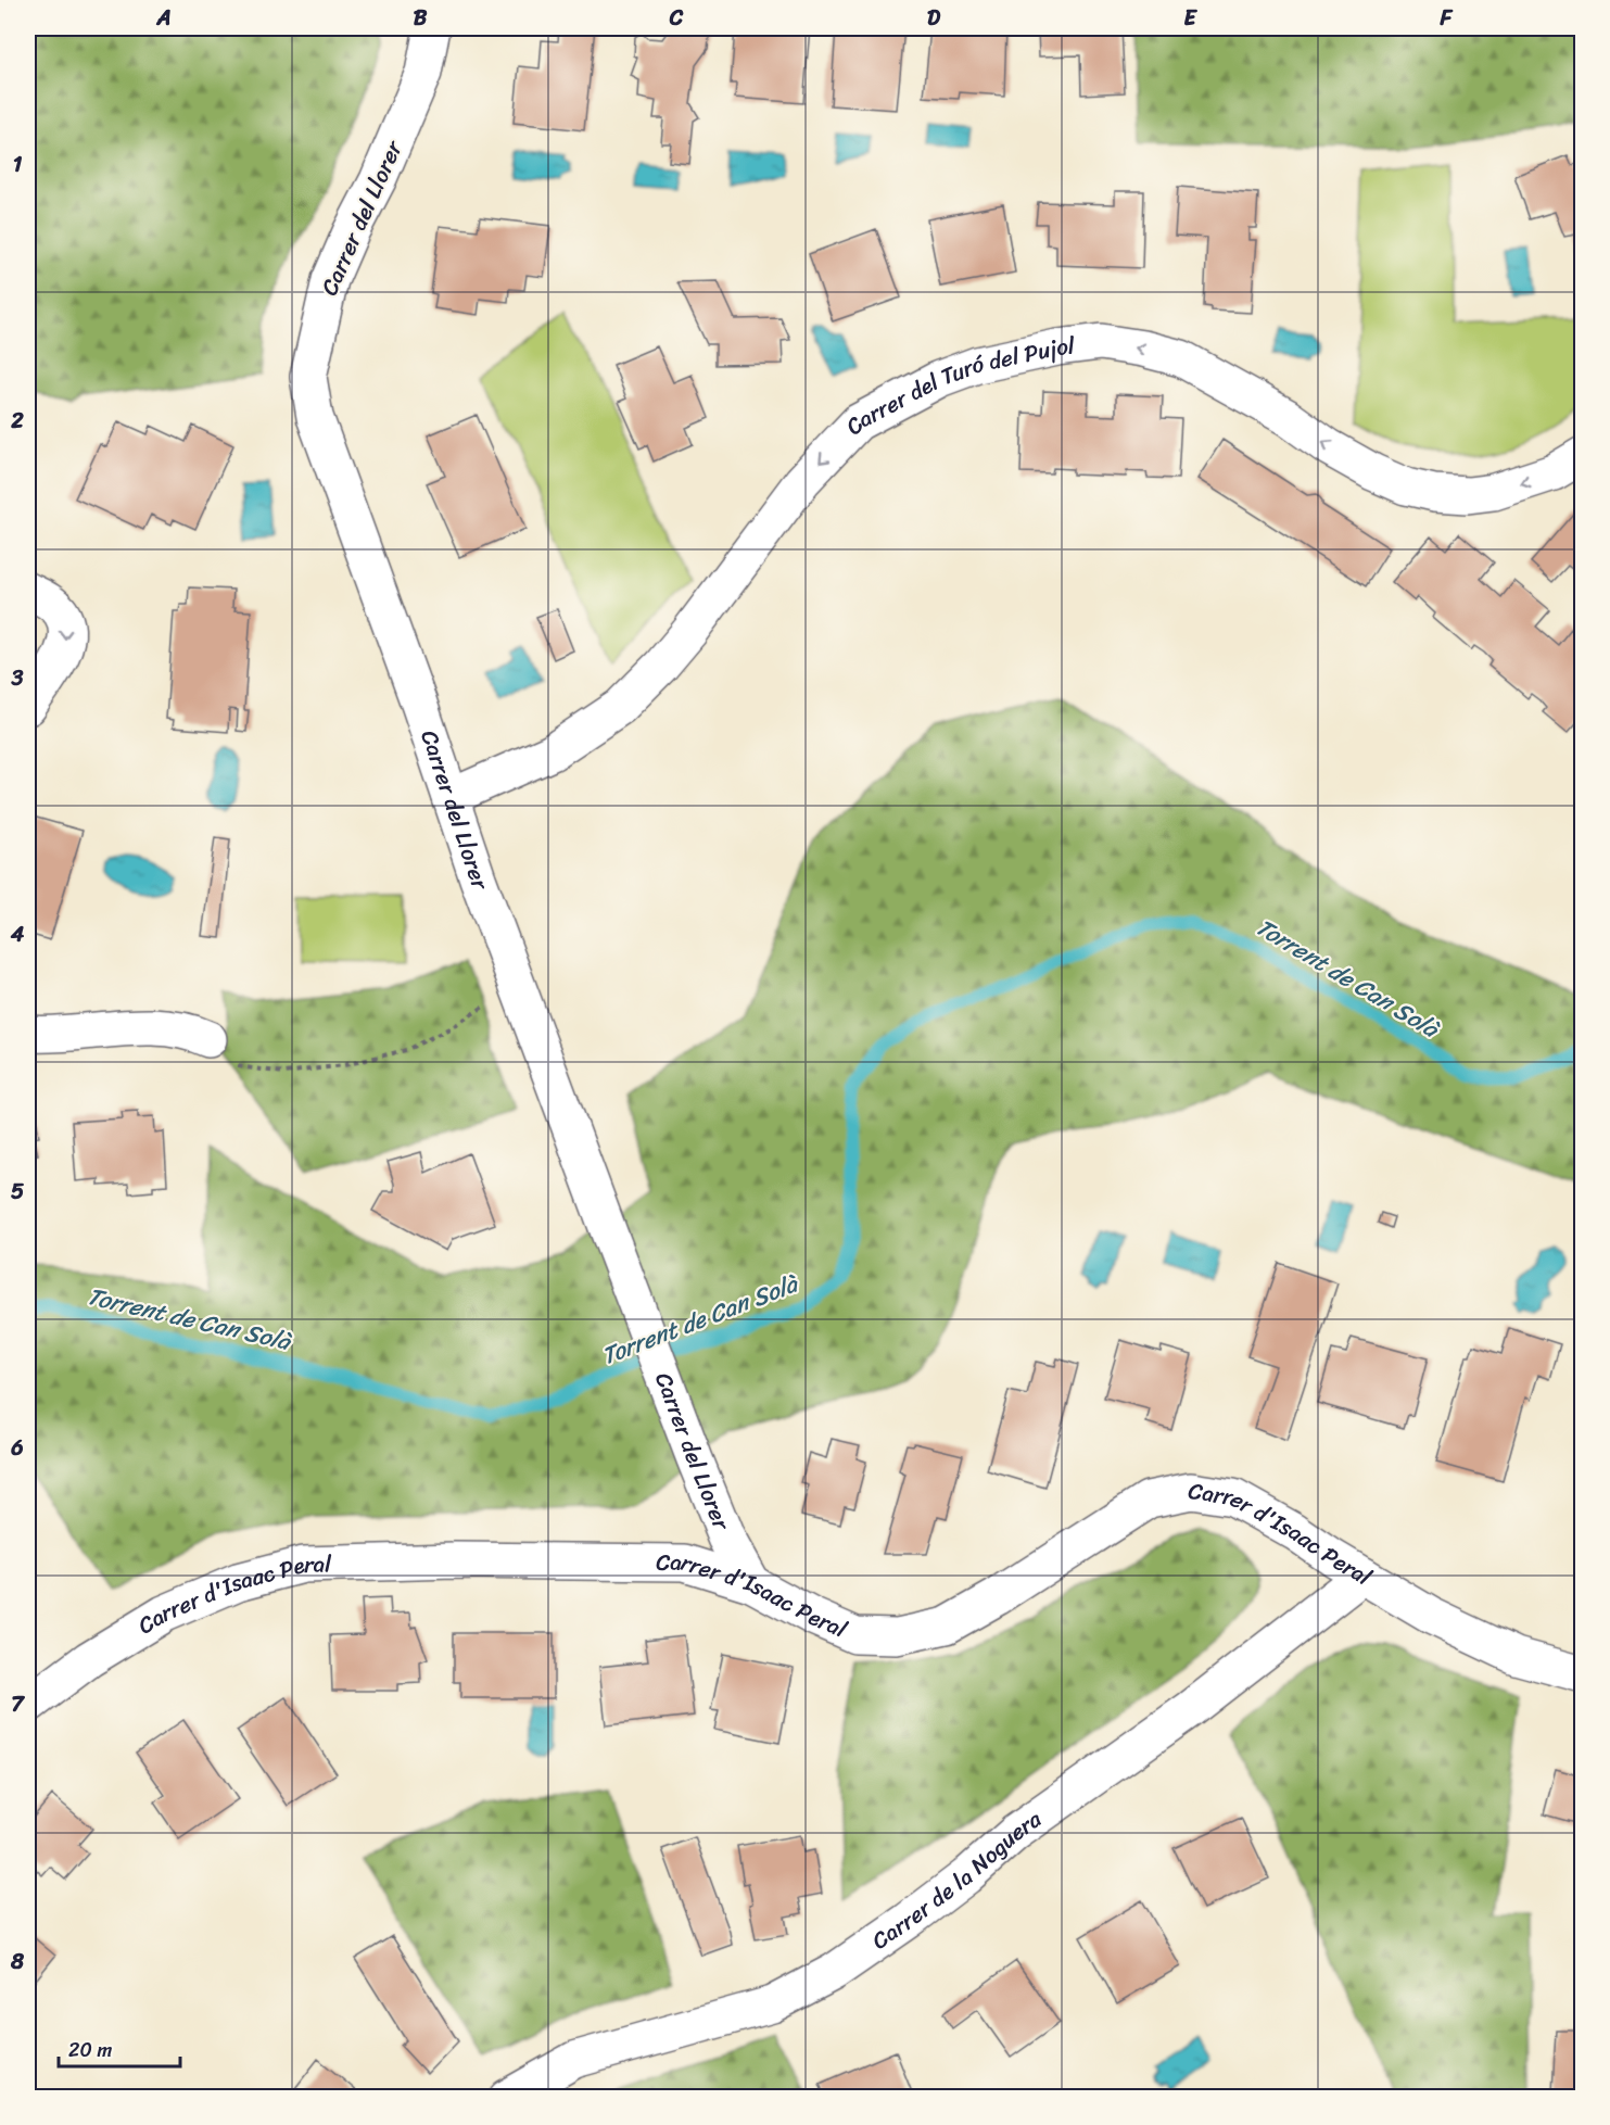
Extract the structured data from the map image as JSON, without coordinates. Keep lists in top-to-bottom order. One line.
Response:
{"streets":{"street":["Carrer del Llorer","Carrer del Turó del Pujol","Carrer d'Isaac Peral","Carrer de la Noguera"]},"crossings":[["Carrer del Llorer","Carrer del Turó del Pujol"],["Carrer del Llorer","Carrer d'Isaac Peral"],["Carrer d'Isaac Peral","Carrer de la Noguera"]],"one_way":["Carrer del Turó del Pujol"],"water":["Torrent de Can Solà"],"scale_bar":"20 m","grid":{"columns":["A","B","C","D","E","F"],"rows":["1","2","3","4","5","6","7","8"]}}
